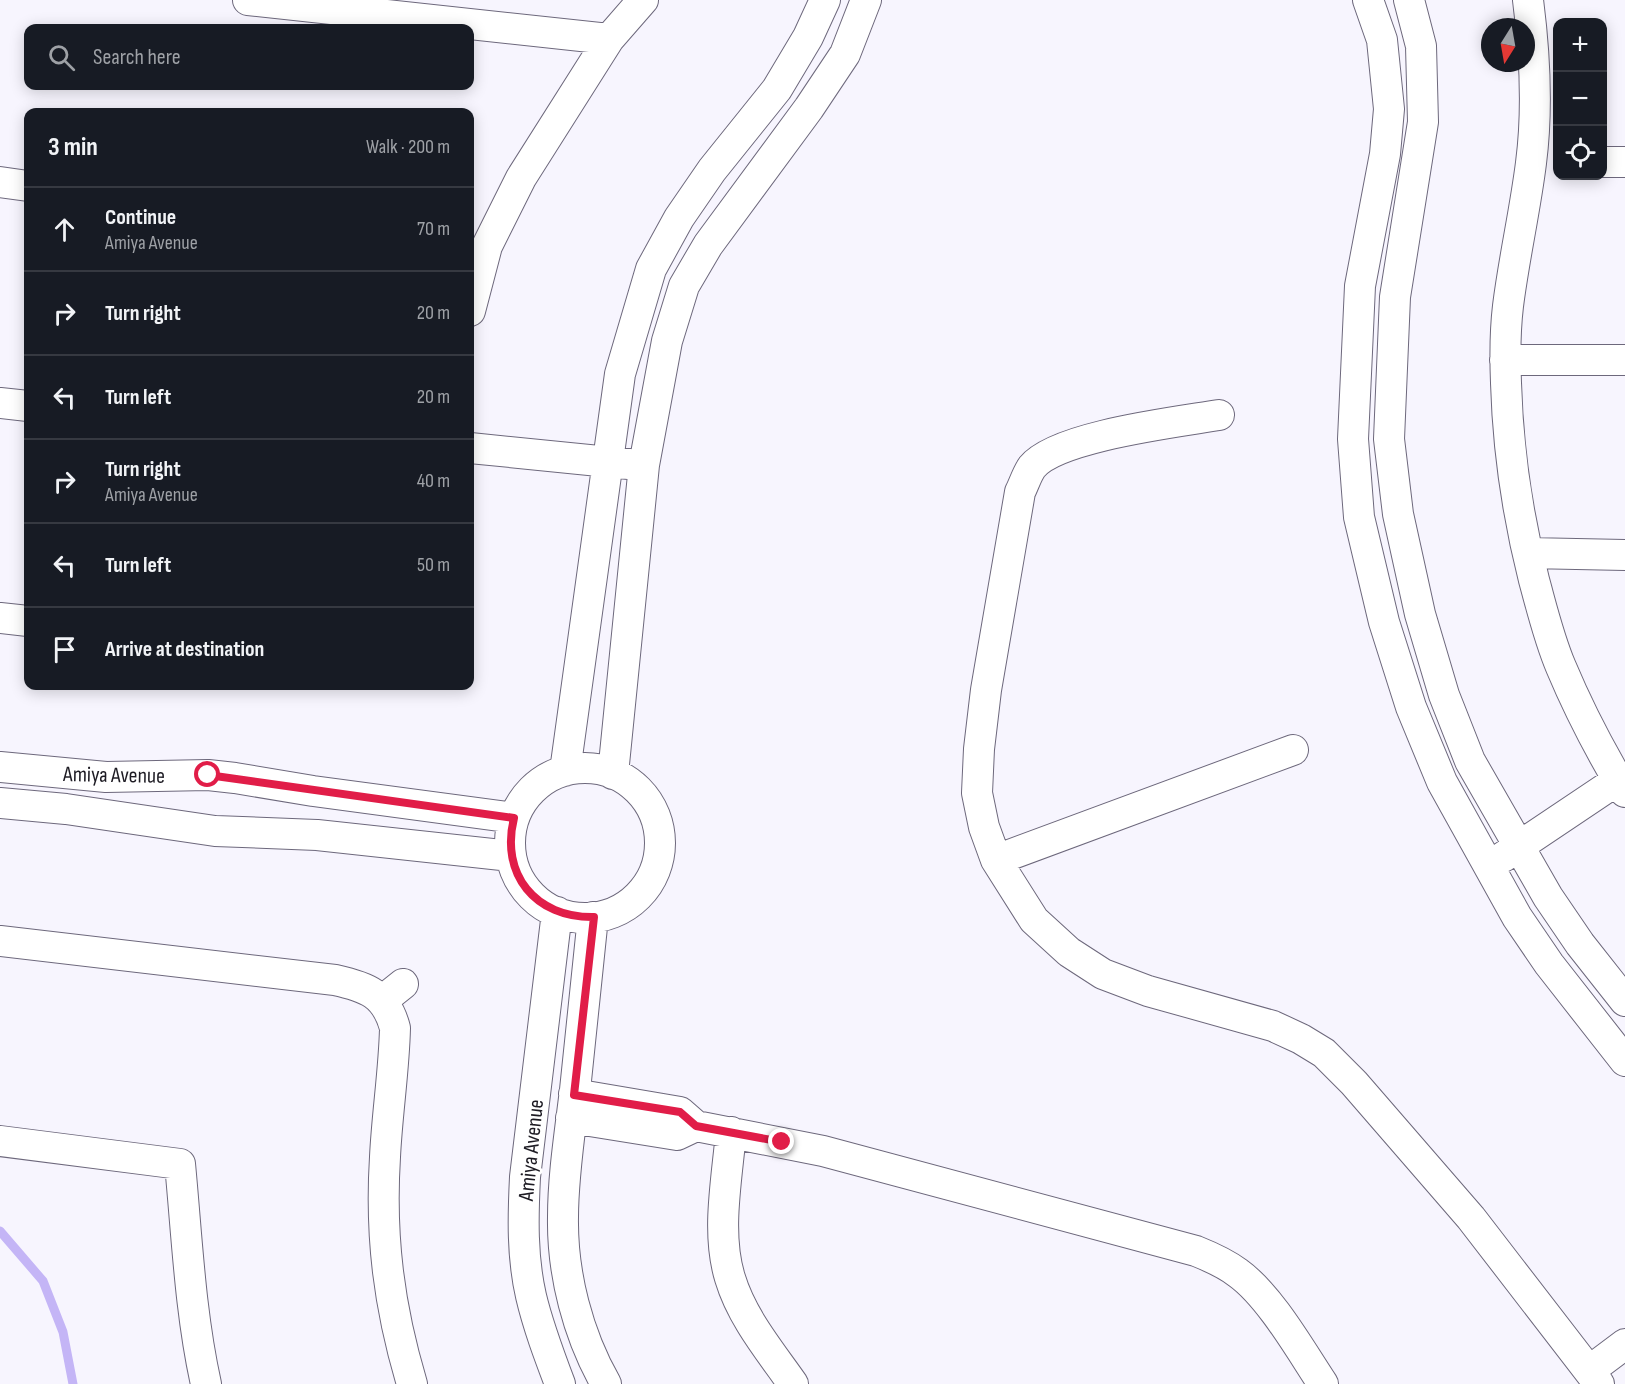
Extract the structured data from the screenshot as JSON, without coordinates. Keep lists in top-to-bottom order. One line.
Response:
{"streets":{"street":["Amiya Avenue"]},"north":"bottom","page":{"map_buttons":["+","−"],"search":"Search here","heading":["3 min","Walk · 200 m"],"list":[["Continue","Amiya Avenue","70 m"],["Turn right","20 m"],["Turn left","20 m"],["Turn right","Amiya Avenue","40 m"],["Turn left","50 m"],"Arrive at destination"]}}
